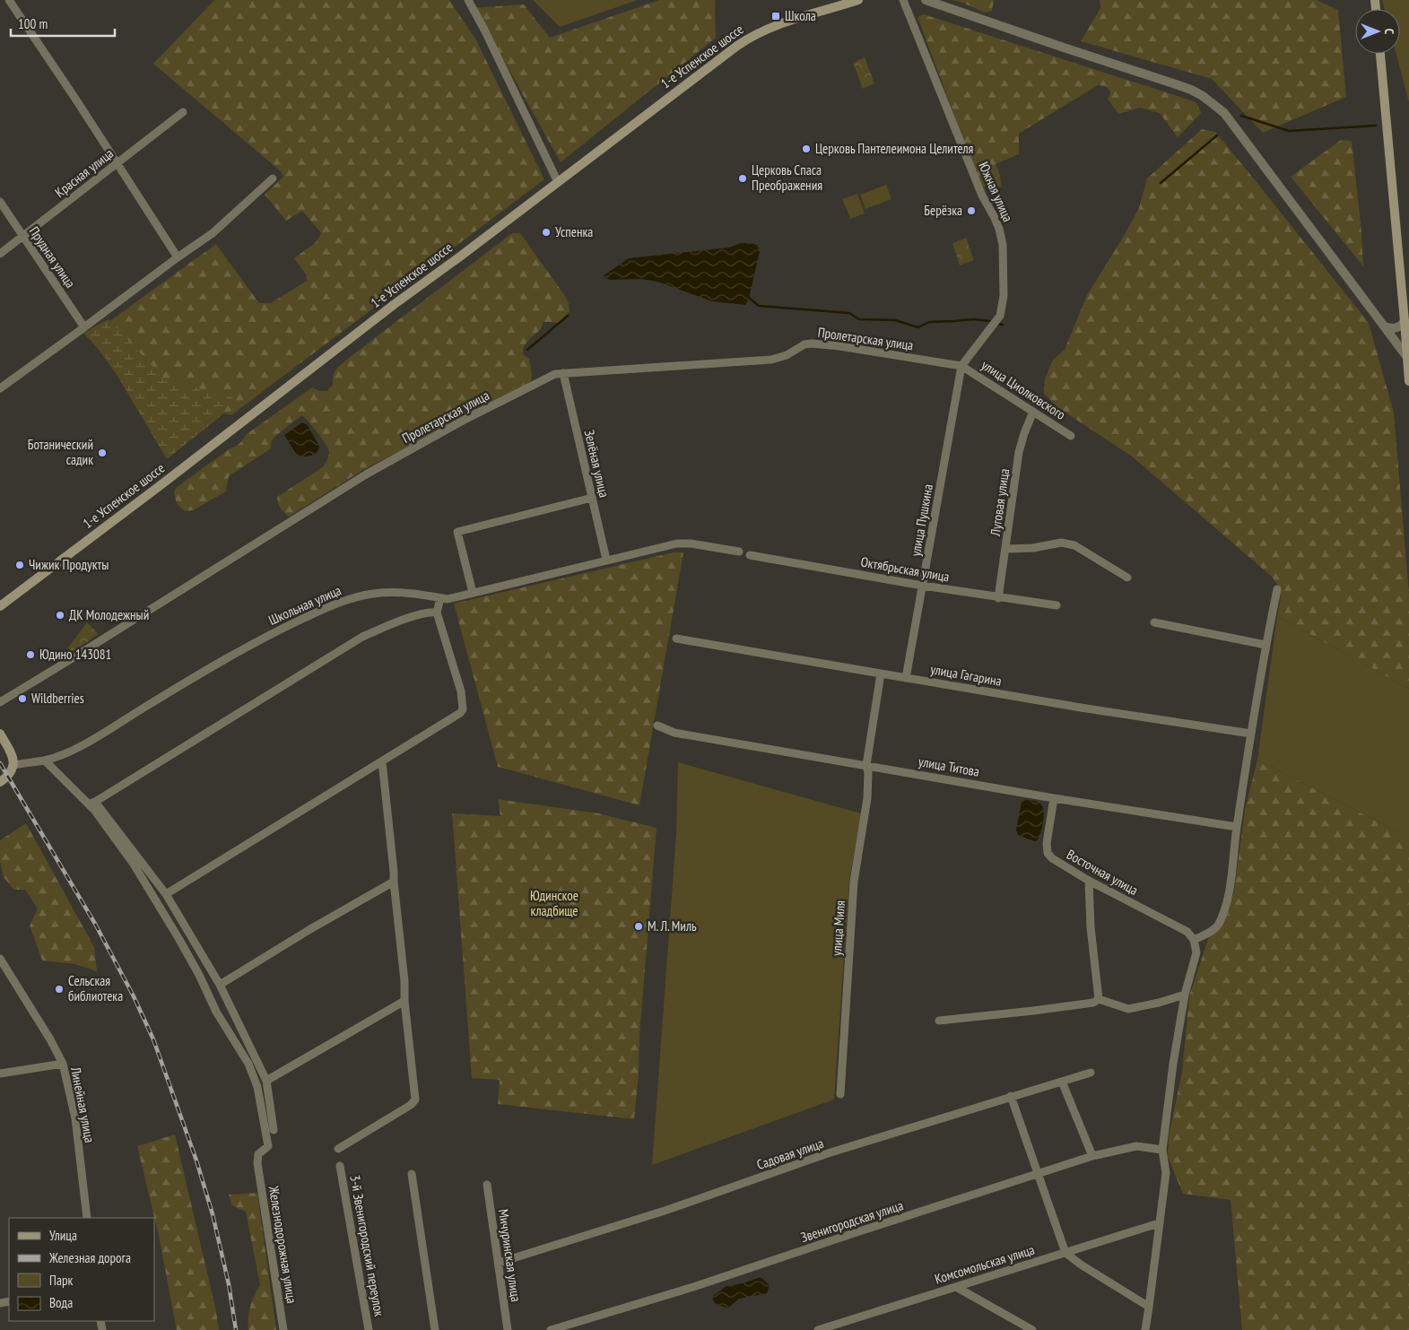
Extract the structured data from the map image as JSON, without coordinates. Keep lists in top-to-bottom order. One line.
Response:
{"streets":{"main road":["1-е Успенское шоссе"],"street":["Красная улица","Южная улица","Прудная улица","Пролетарская улица","улица Циолковского","Зелёная улица","Луговая улица","улица Пушкина","Октябрьская улица","Школьная улица","улица Гагарина","улица Титова","Восточная улица","улица Миля","Линейная улица","Садовая улица","Звенигородская улица","Железнодорожная улица","3-й Звенигородский переулок","Мичуринская улица","Комсомольская улица"]},"crossings":[["Красная улица","Прудная улица"],["Южная улица","Пролетарская улица"],["Южная улица","улица Циолковского"],["Южная улица","улица Пушкина"],["Пролетарская улица","улица Циолковского"],["Пролетарская улица","Зелёная улица"],["Пролетарская улица","улица Пушкина"],["улица Циолковского","Луговая улица"],["улица Циолковского","улица Пушкина"],["Зелёная улица","Школьная улица"],["Луговая улица","Октябрьская улица"],["улица Пушкина","Октябрьская улица"],["улица Пушкина","улица Гагарина"],["улица Титова","Восточная улица"],["улица Титова","улица Миля"],["Садовая улица","Мичуринская улица"]],"parks":["Юдинское кладбище"],"places":{"transit":["Школа"],"other":["Церковь Пантелеимона Целителя","Церковь Спаса Преображения","Берёзка","Успенка","Ботанический садик","Чижик Продукты","ДК Молодежный","Юдино 143081","Wildberries","М. Л. Миль","Сельская библиотека"]},"legend":["Улица","Железная дорога","Парк","Вода"],"scale_bar":"100 m","north":"right"}
